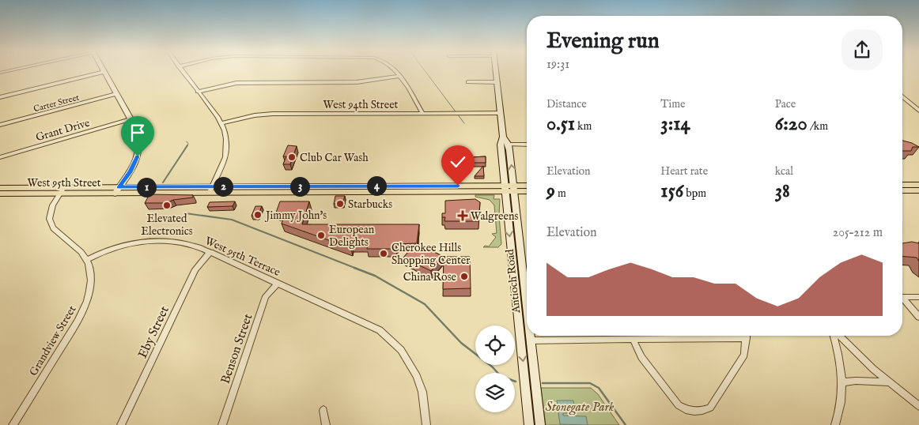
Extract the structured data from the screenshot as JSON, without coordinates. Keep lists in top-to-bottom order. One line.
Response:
{"streets":{"main road":["West 95th Street","Antioch Road"],"street":["Carter Street","West 94th Street","Grant Drive","West 95th Terrace","Eby Street","Grandview Street","Benson Street"]},"crossings":[["West 94th Street","Antioch Road"],["West 95th Street","Antioch Road"],["West 95th Street","Grandview Street"],["West 95th Terrace","Eby Street"],["West 95th Terrace","Grandview Street"],["West 95th Terrace","Benson Street"]],"parks":["Stonegate Park"],"places":{"other":["Club Car Wash","Starbucks","Elevated Electronics","Jimmy John's","European Delights","Cherokee Hills Shopping Center","China Rose"],"health":["Walgreens"]},"page":{"heading":["Evening run","19:31"],"stats":[["Distance","0.51 km"],["Time","3:14"],["Pace","6:20 /km"],["Elevation","9 m"],["Heart rate","156 bpm"],["kcal","38"]],"pins":["4","2","3","1"],"chart":["Elevation","205–212 m"]}}
